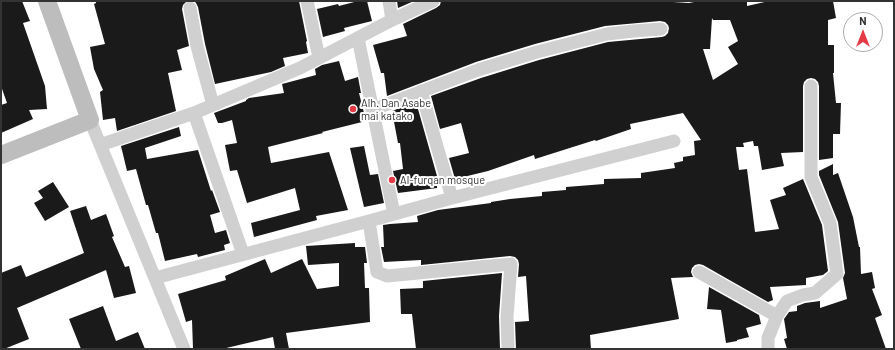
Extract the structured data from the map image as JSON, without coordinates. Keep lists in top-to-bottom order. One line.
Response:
{"places":["Alh. Dan Asabe mai katako","Al-furqan mosque"],"north":"top"}
